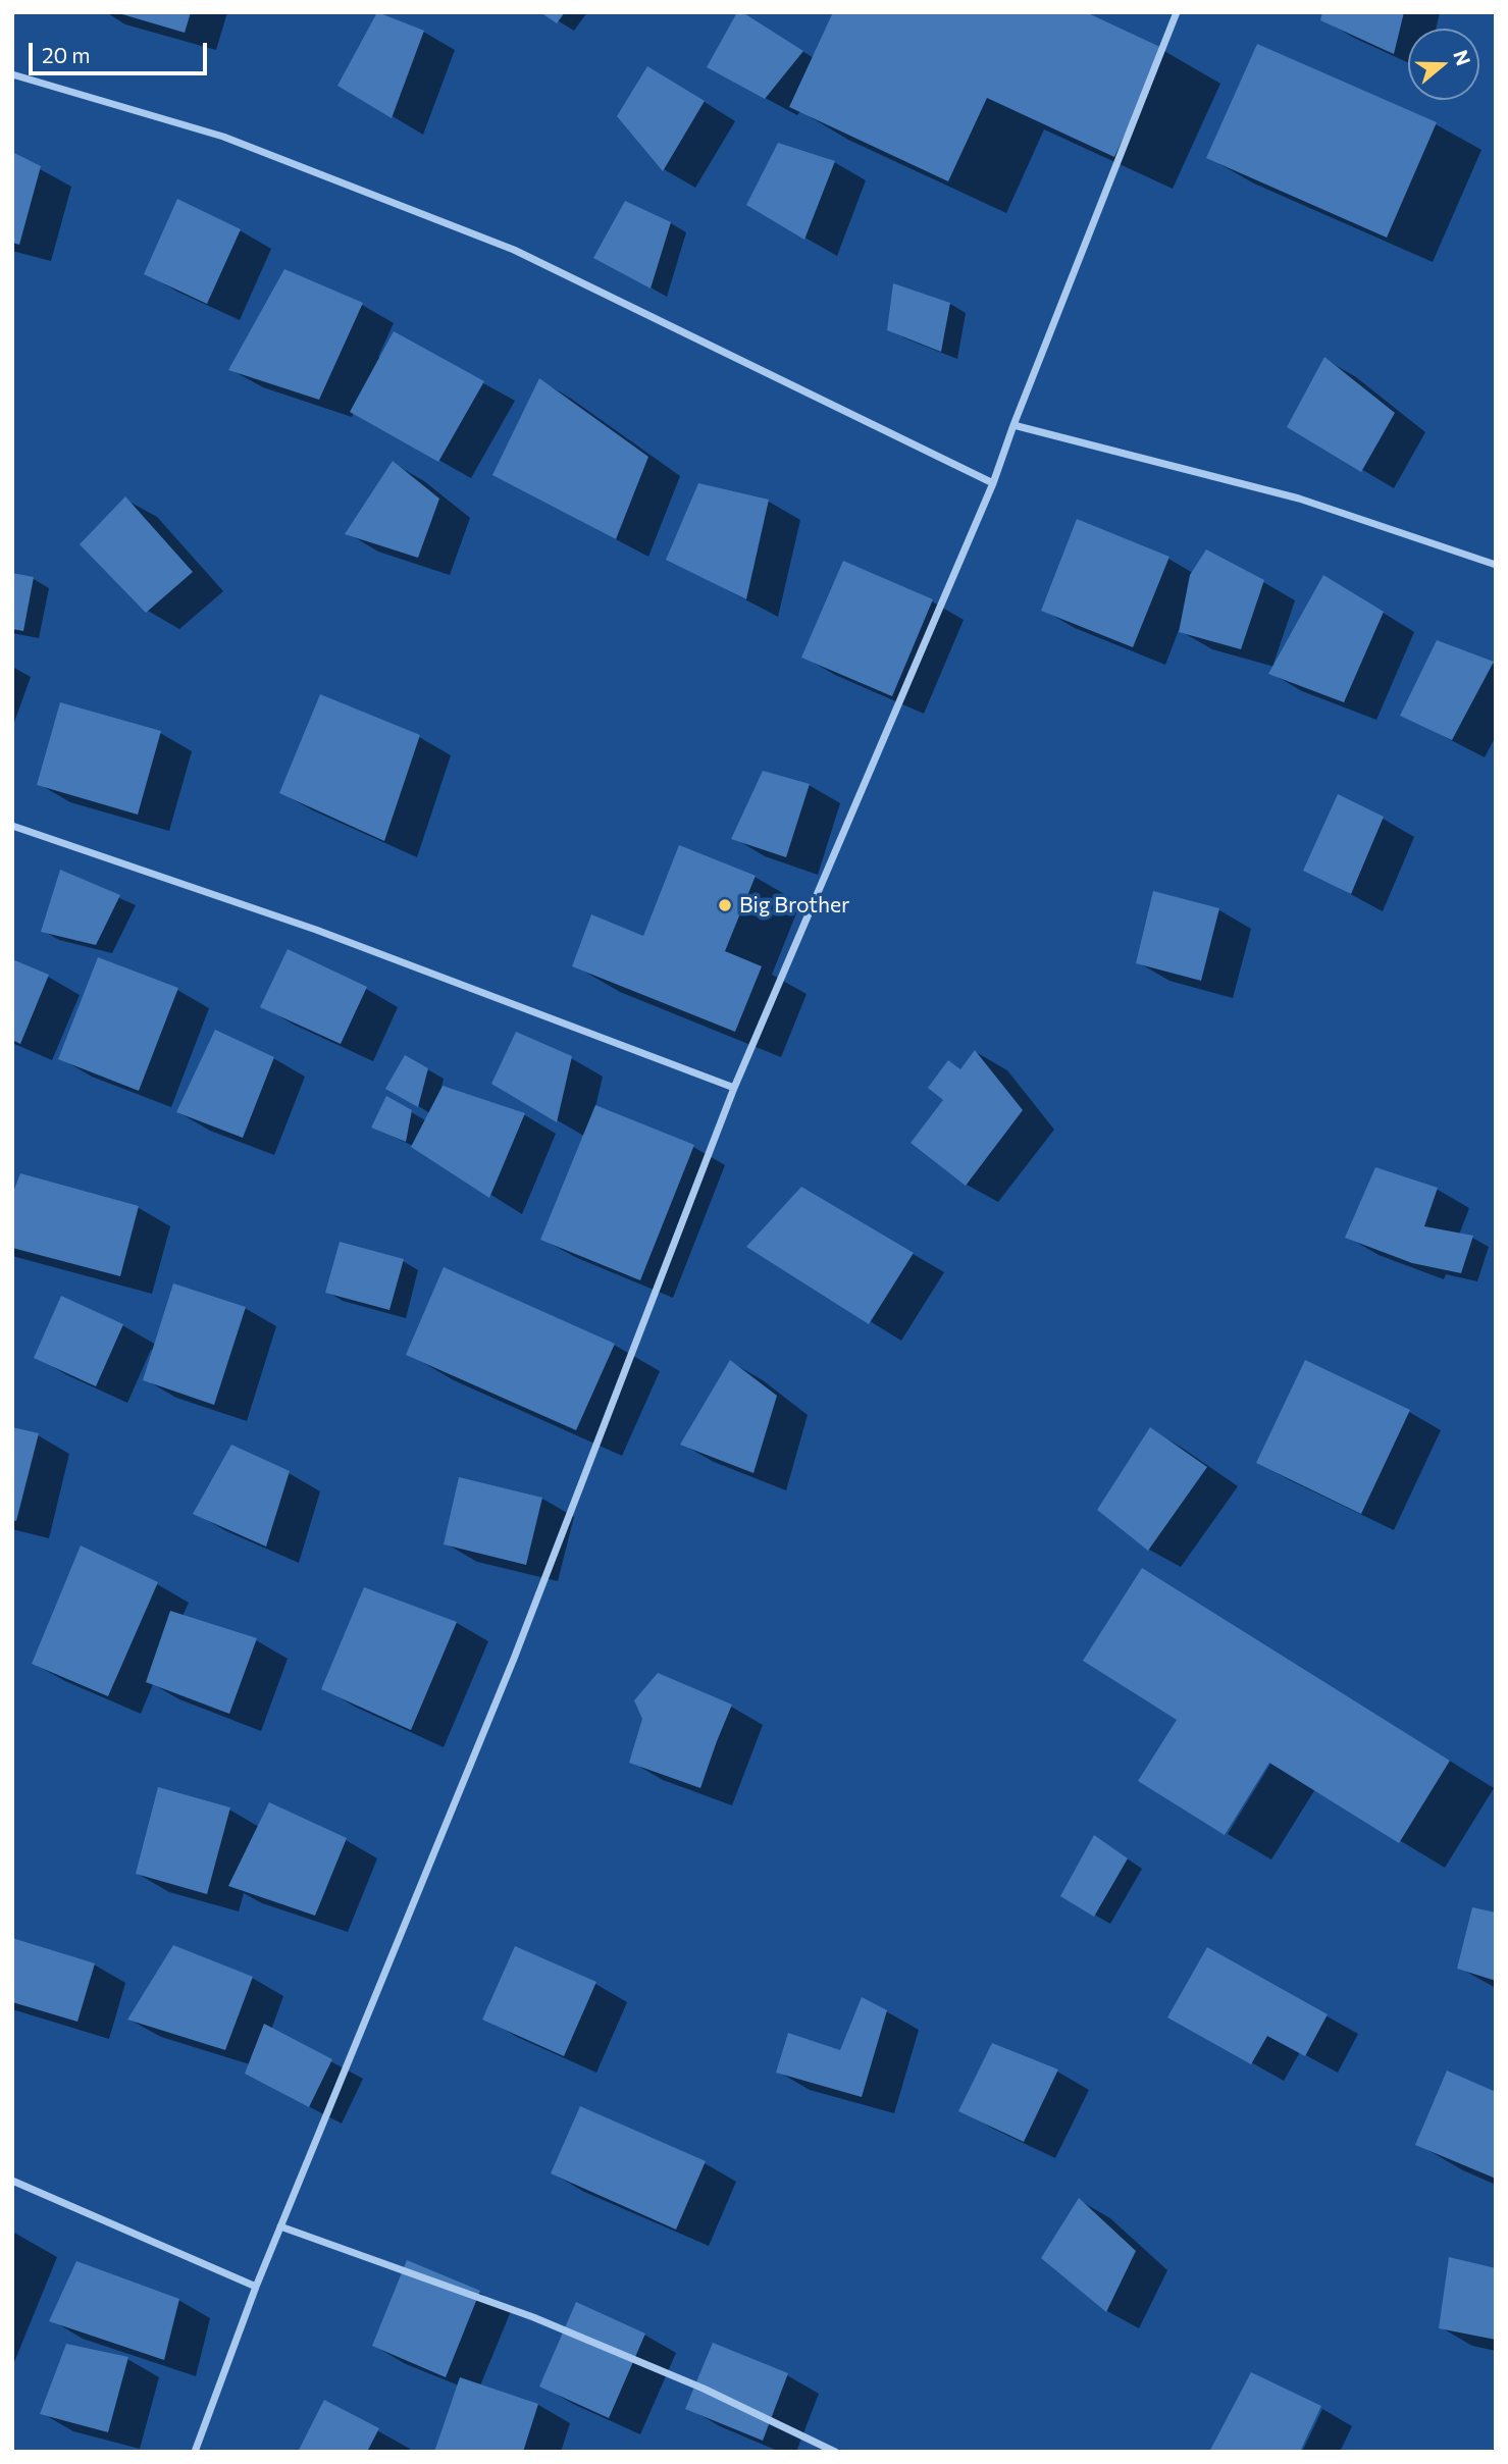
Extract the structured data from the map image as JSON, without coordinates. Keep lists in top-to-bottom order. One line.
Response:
{"places":["Big Brother"],"scale_bar":"20 m","north":"right"}
